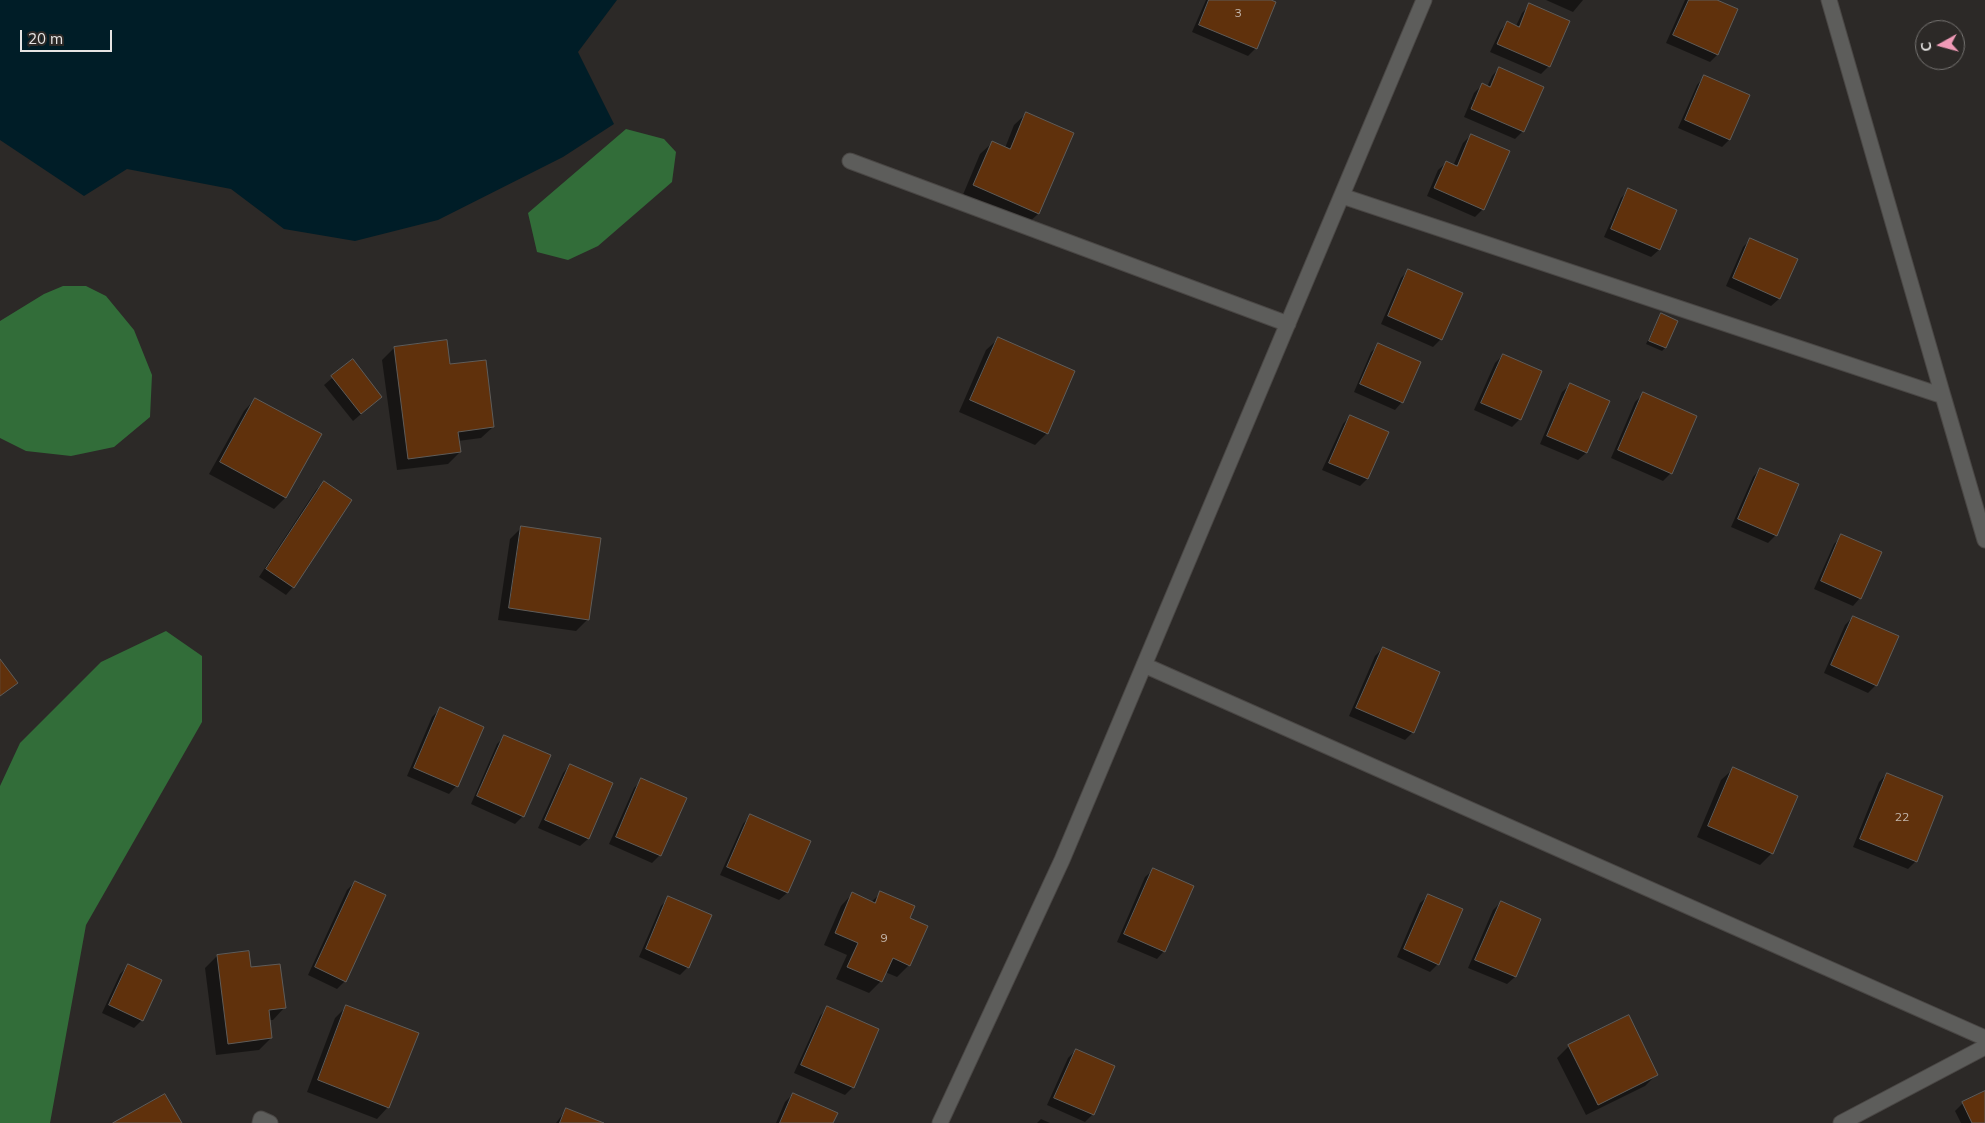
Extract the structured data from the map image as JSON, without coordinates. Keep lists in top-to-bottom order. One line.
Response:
{"house_numbers":["3","22","9"],"scale_bar":"20 m","north":"left"}
